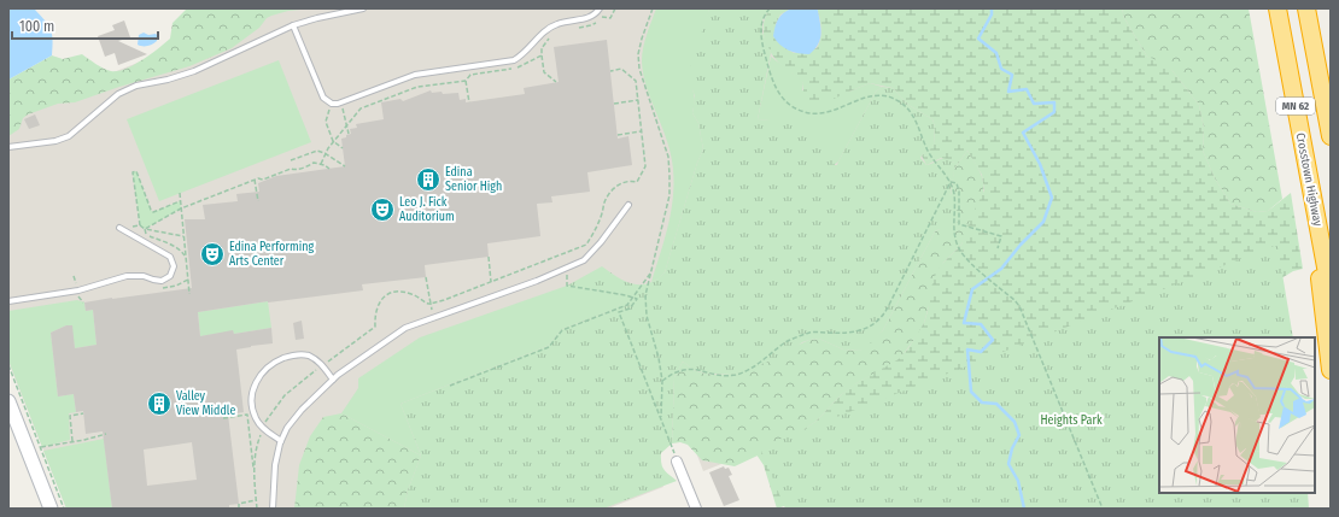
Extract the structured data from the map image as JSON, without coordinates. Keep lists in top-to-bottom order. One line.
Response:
{"streets":{"highway":["MN 62","Crosstown Highway"]},"parks":["Heights Park"],"places":{"building":["Edina Senior High","Valley View Middle"],"theatre":["Leo J. Fick Auditorium","Edina Performing Arts Center"]},"scale_bar":"100 m"}
